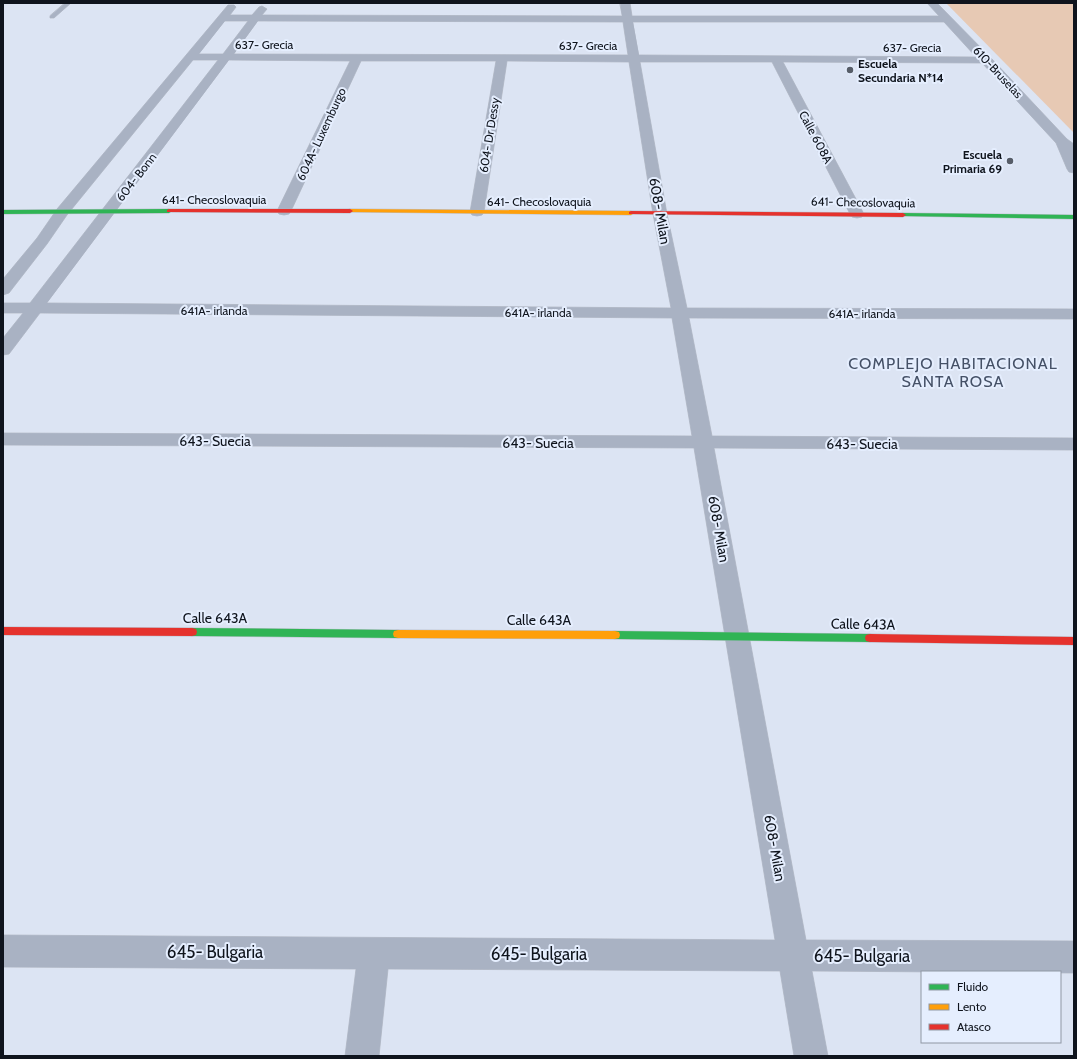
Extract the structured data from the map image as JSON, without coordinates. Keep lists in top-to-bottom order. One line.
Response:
{"streets":{"street":["637- Grecia","610-Bruselas","604A- Luxemburgo","604- Dr Dessy","Calle 608A","604- Bonn","641- Checoslovaquia","608- Milan","641A- irlanda","643- Suecia","Calle 643A","645- Bulgaria"]},"crossings":[["637- Grecia","610-Bruselas"],["637- Grecia","604A- Luxemburgo"],["637- Grecia","604- Dr Dessy"],["637- Grecia","Calle 608A"],["637- Grecia","604- Bonn"],["637- Grecia","608- Milan"],["604A- Luxemburgo","641- Checoslovaquia"],["604- Dr Dessy","641- Checoslovaquia"],["Calle 608A","641- Checoslovaquia"],["604- Bonn","641- Checoslovaquia"],["604- Bonn","641A- irlanda"],["641- Checoslovaquia","608- Milan"],["608- Milan","641A- irlanda"],["608- Milan","643- Suecia"],["608- Milan","Calle 643A"],["608- Milan","645- Bulgaria"]],"districts":["COMPLEJO HABITACIONAL SANTA ROSA"],"places":["Escuela Secundaria N*14","Escuela Primaria 69"],"legend":["Fluido","Lento","Atasco"]}
